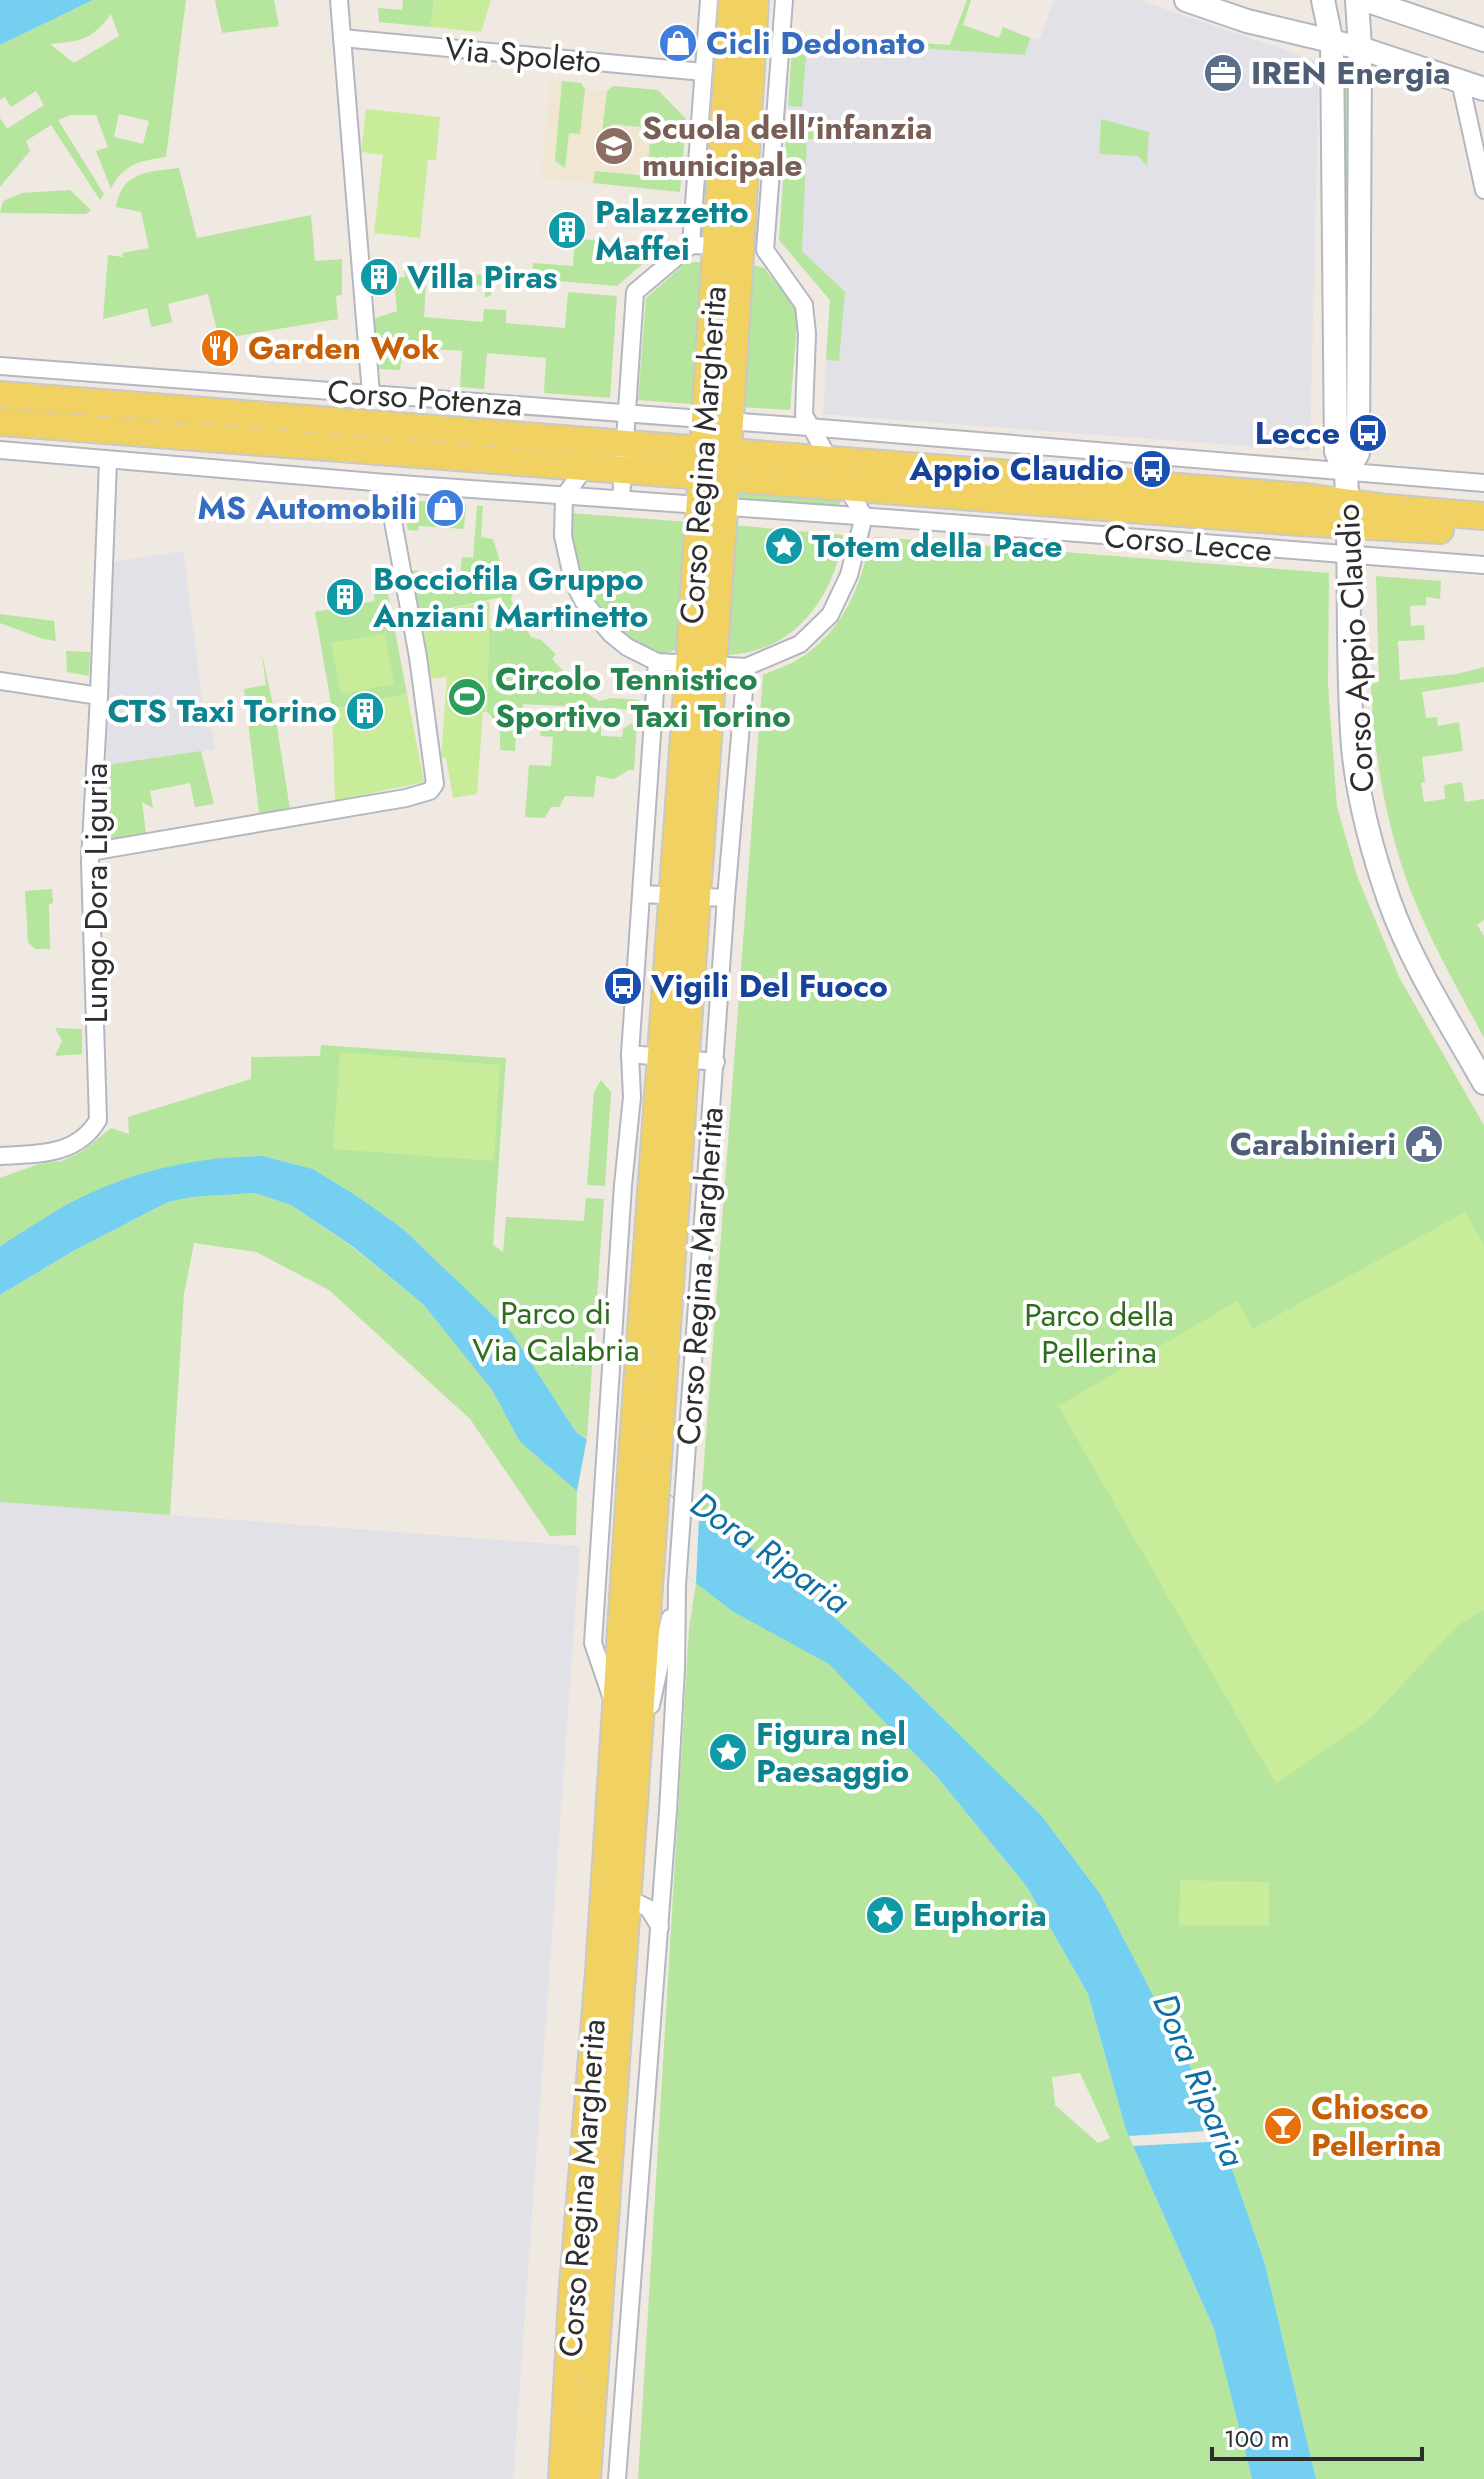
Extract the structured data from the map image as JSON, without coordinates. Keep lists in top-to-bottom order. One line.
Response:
{"streets":{"main road":["Corso Potenza","Corso Regina Margherita","Corso Lecce"],"street":["Via Spoleto","Corso Appio Claudio","Lungo Dora Liguria"]},"crossings":[["Via Spoleto","Corso Regina Margherita"],["Corso Potenza","Corso Regina Margherita"],["Corso Potenza","Corso Lecce"],["Corso Regina Margherita","Corso Lecce"],["Corso Lecce","Corso Appio Claudio"]],"water":["Dora Riparia"],"parks":["Parco di Via Calabria","Parco della Pellerina"],"places":{"shop":["Cicli Dedonato","MS Automobili"],"office":["IREN Energia"],"school or university":["Scuola dell'infanzia municipale"],"building":["Palazzetto Maffei","Villa Piras","Bocciofila Gruppo Anziani Martinetto","CTS Taxi Torino"],"restaurant":["Garden Wok"],"bus stop":["Lecce","Appio Claudio","Vigili Del Fuoco"],"place":["Totem della Pace","Figura nel Paesaggio","Euphoria"],"sports":["Circolo Tennistico Sportivo Taxi Torino"],"public building":["Carabinieri"],"bar":["Chiosco Pellerina"]},"scale_bar":"100 m"}
